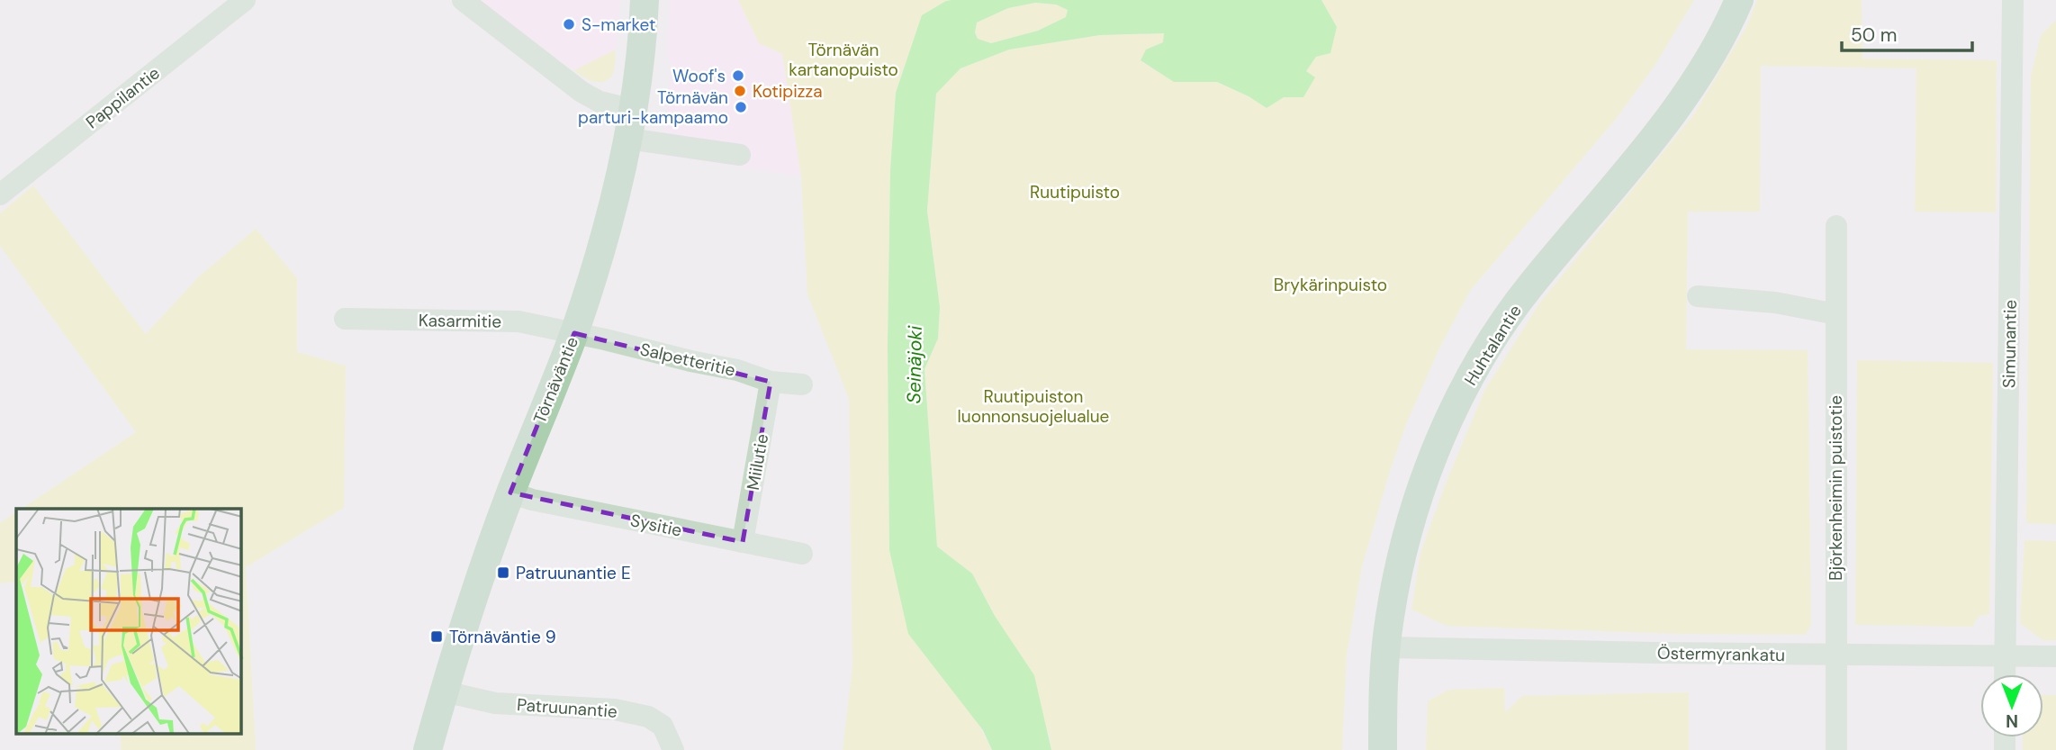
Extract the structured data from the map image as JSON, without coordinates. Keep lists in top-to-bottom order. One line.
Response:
{"streets":{"main road":["Huhtalantie","Törnäväntie"],"street":["Pappilantie","Kasarmitie","Simunantie","Salpetteritie","Miilutie","Björkenheimin puistotie","Sysitie","Östermyrankatu","Patruunantie"]},"crossings":[["Kasarmitie","Salpetteritie"],["Kasarmitie","Törnäväntie"],["Simunantie","Östermyrankatu"],["Huhtalantie","Östermyrankatu"],["Salpetteritie","Törnäväntie"],["Salpetteritie","Miilutie"],["Törnäväntie","Sysitie"],["Törnäväntie","Patruunantie"],["Miilutie","Sysitie"],["Björkenheimin puistotie","Östermyrankatu"]],"water":["Seinäjoki"],"parks":["Törnävän kartanopuisto","Ruutipuisto","Brykärinpuisto","Ruutipuiston luonnonsuojelualue"],"places":{"other":["S-market","Woof's","Kotipizza","Törnävän parturi-kampaamo"],"transit":["Patruunantie E","Törnäväntie 9"]},"scale_bar":"50 m","north":"bottom"}
